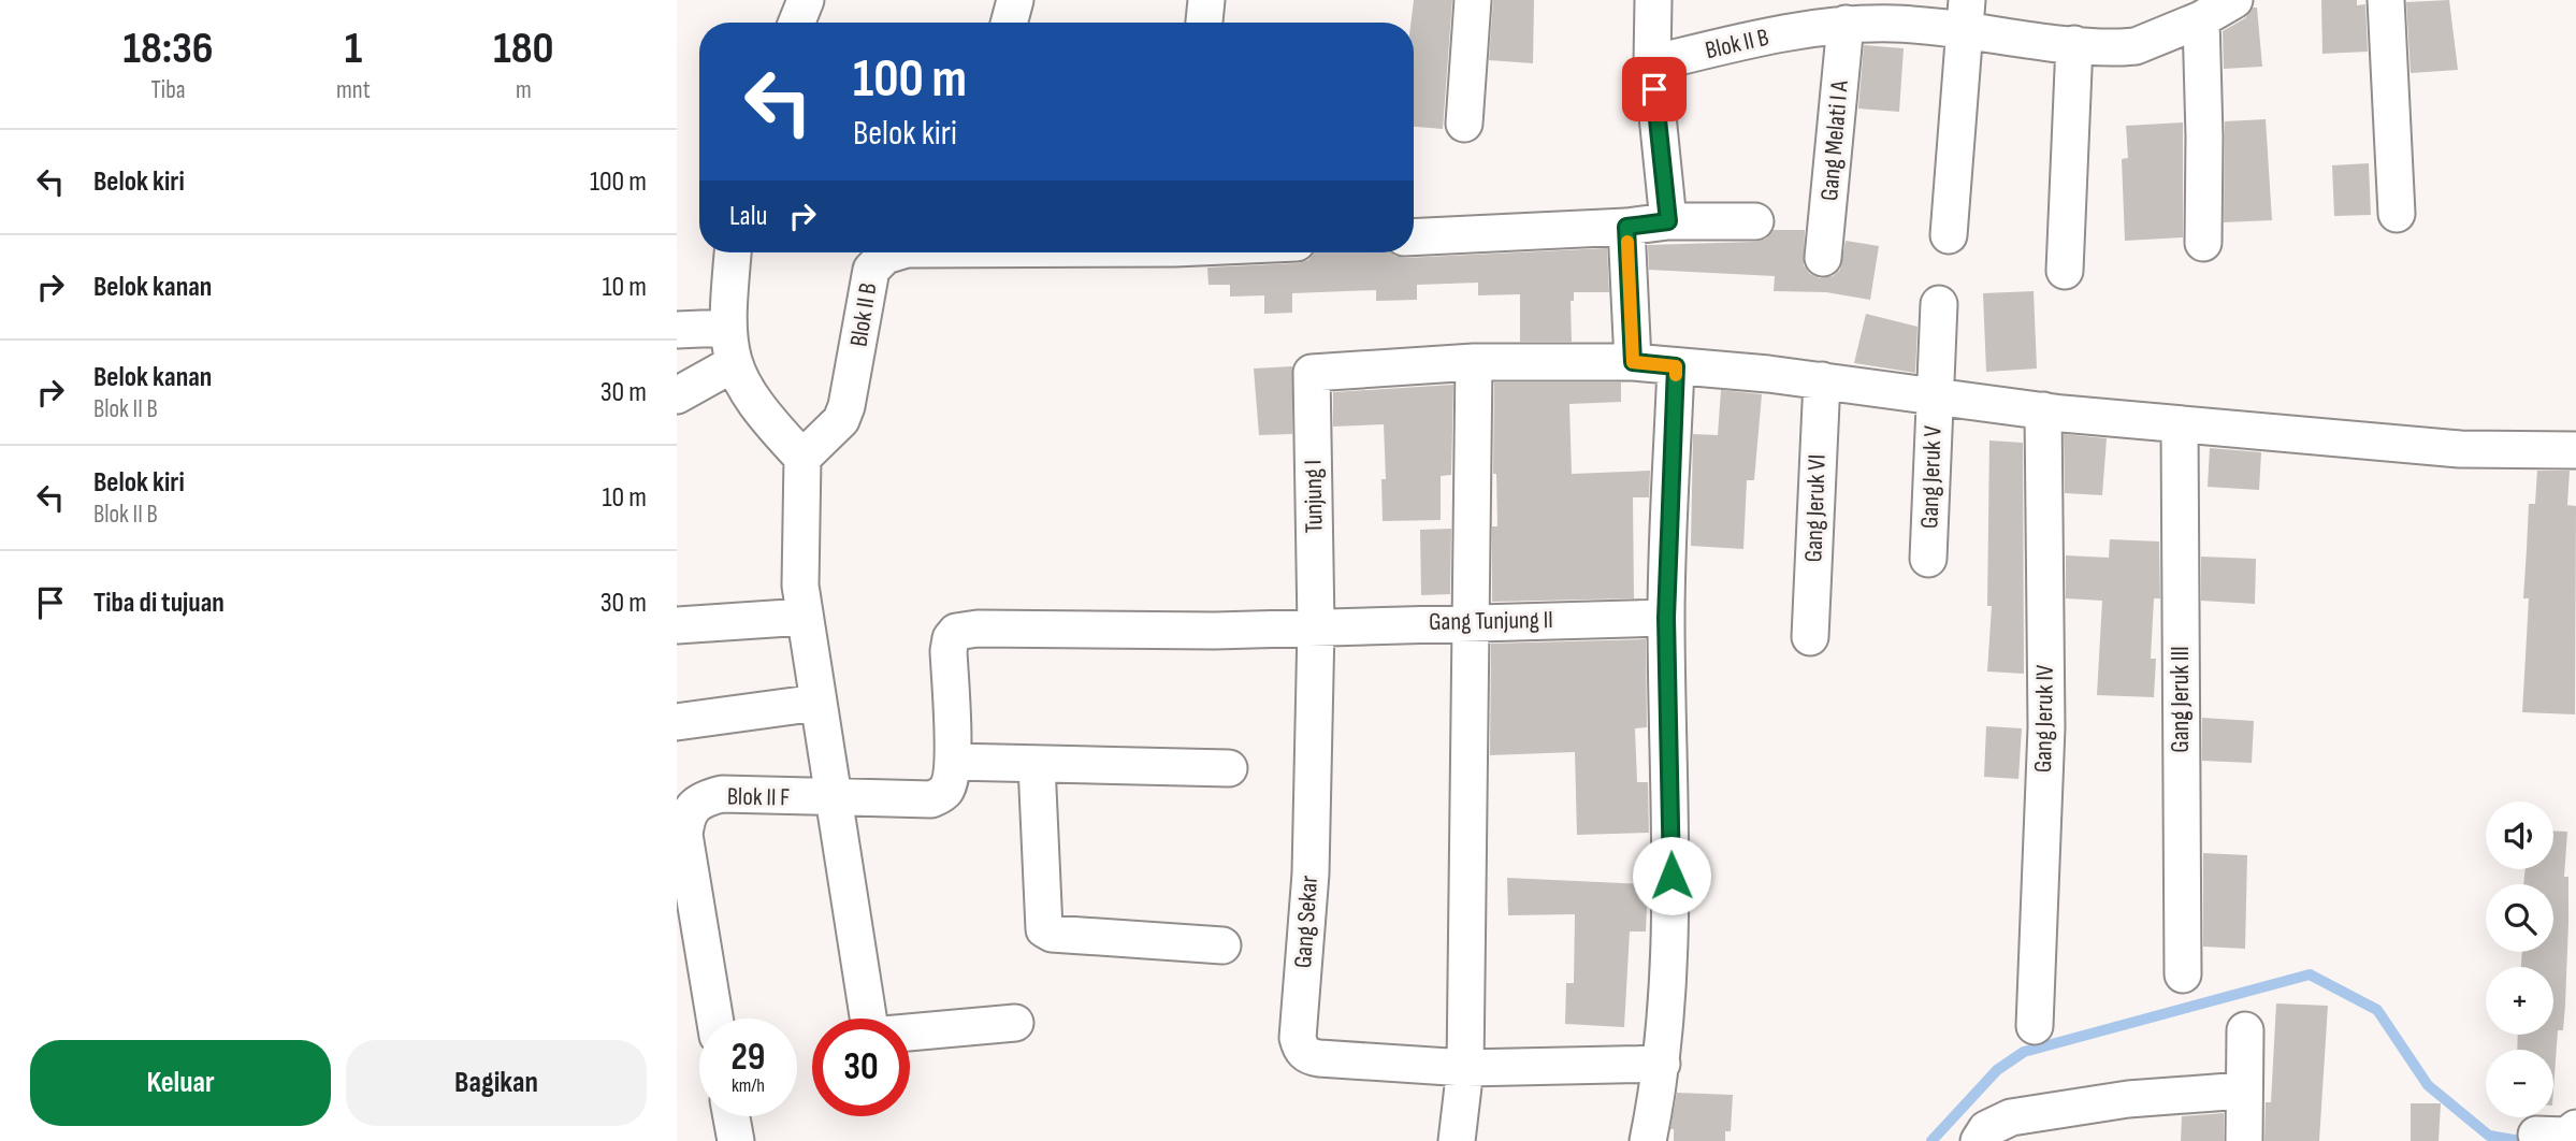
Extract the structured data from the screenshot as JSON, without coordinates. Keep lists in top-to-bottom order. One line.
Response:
{"streets":{"street":["Blok II B","Gang Melati I A","Gang Jeruk V","Tunjung I","Gang Jeruk VI","Gang Tunjung II","Gang Jeruk III","Gang Jeruk IV","Blok II F","Gang Sekar"]},"crossings":[["Blok II B","Gang Melati I A"],["Tunjung I","Gang Tunjung II"],["Tunjung I","Gang Sekar"],["Gang Tunjung II","Blok II F"],["Gang Tunjung II","Gang Sekar"]],"page":{"eta":["18:36","Tiba","1","mnt","180","m"],"turn":["100 m","Belok kiri"],"list":[{"name":"Belok kiri","value":"100 m"},{"name":"Belok kanan","value":"10 m"},{"name":"Belok kanan","note":"Blok II B","value":"30 m"},{"name":"Belok kiri","note":"Blok II B","value":"10 m"},{"name":"Tiba di tujuan","value":"30 m"}],"then":"Lalu","map_buttons":["+","−"],"speed":"29 km/h","limit":"30","buttons":["Keluar","Bagikan"]}}
